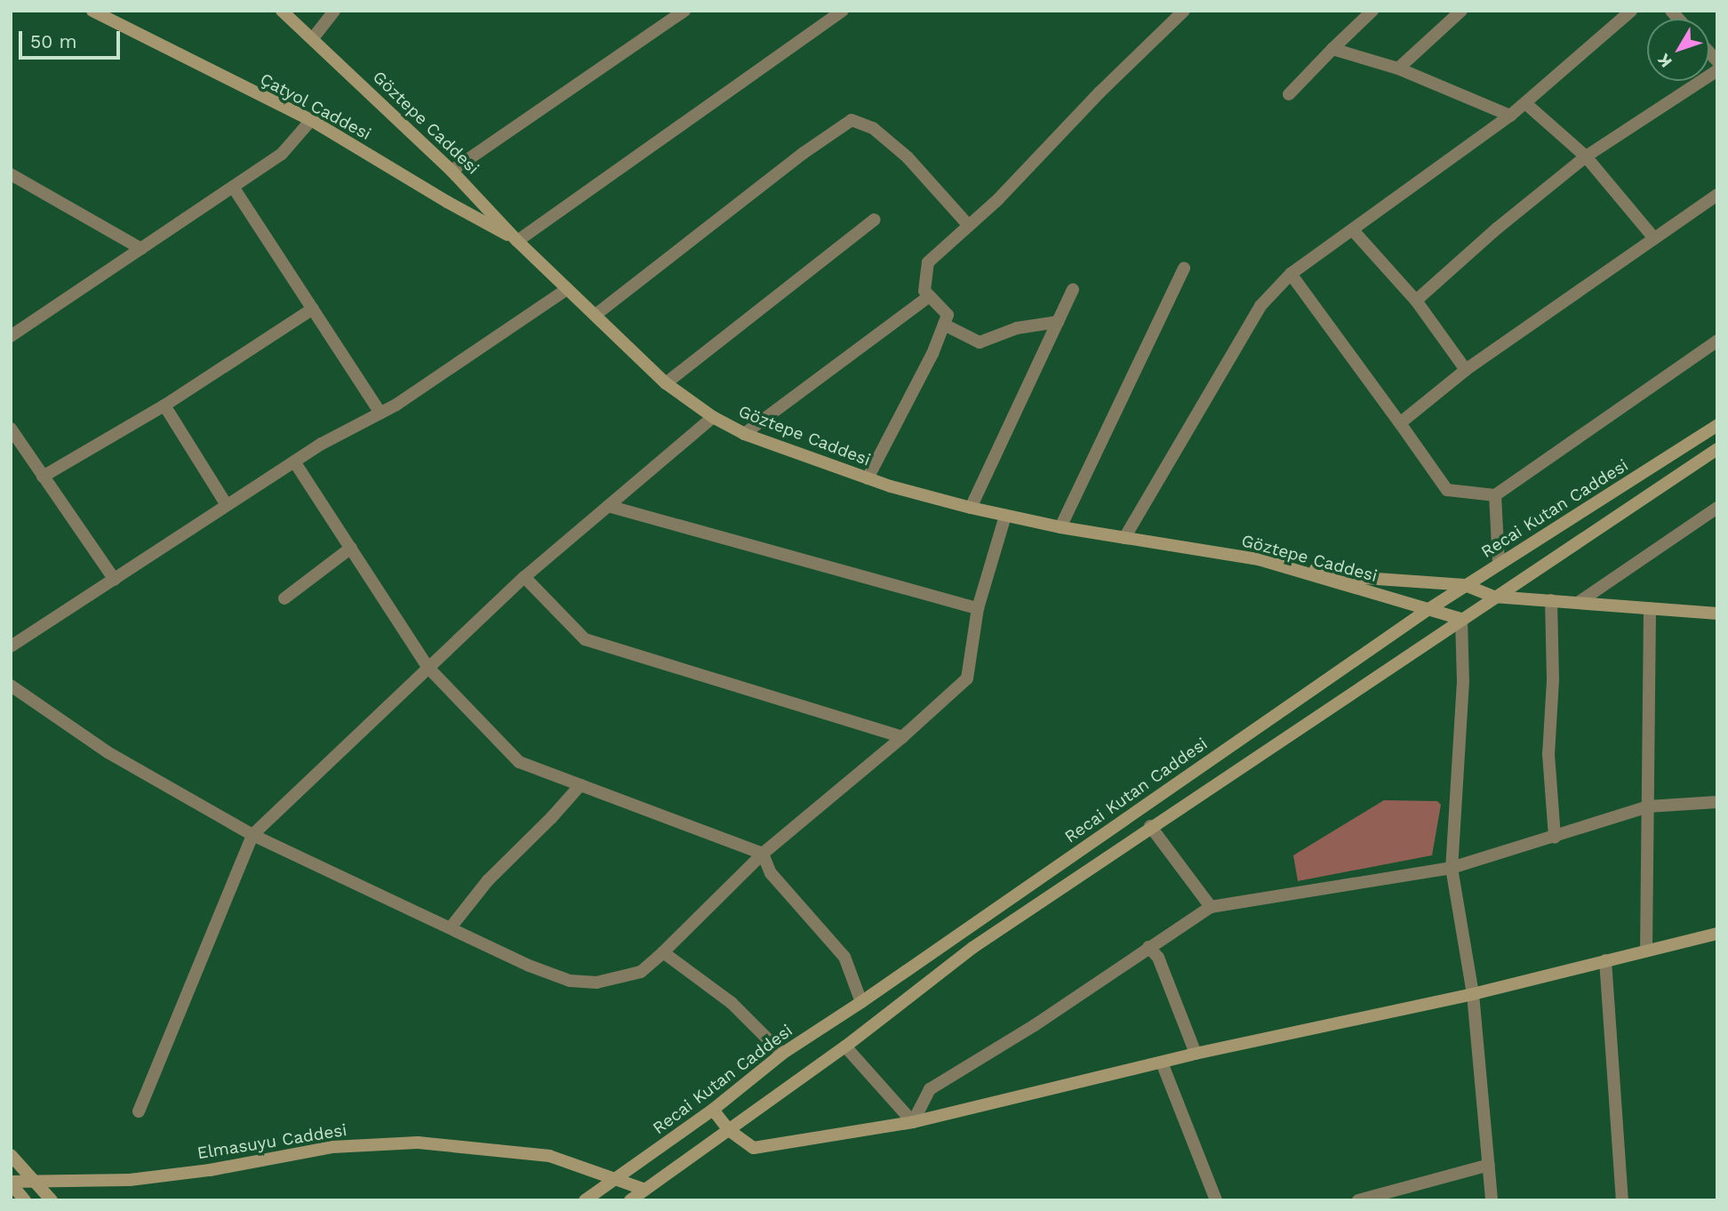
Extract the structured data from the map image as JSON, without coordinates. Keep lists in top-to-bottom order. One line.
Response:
{"streets":{"street":["Çatyol Caddesi","Göztepe Caddesi","Recai Kutan Caddesi","Elmasuyu Caddesi"]},"crossings":[["Çatyol Caddesi","Göztepe Caddesi"],["Göztepe Caddesi","Recai Kutan Caddesi"],["Recai Kutan Caddesi","Elmasuyu Caddesi"]],"scale_bar":"50 m","north":"bottom left"}
